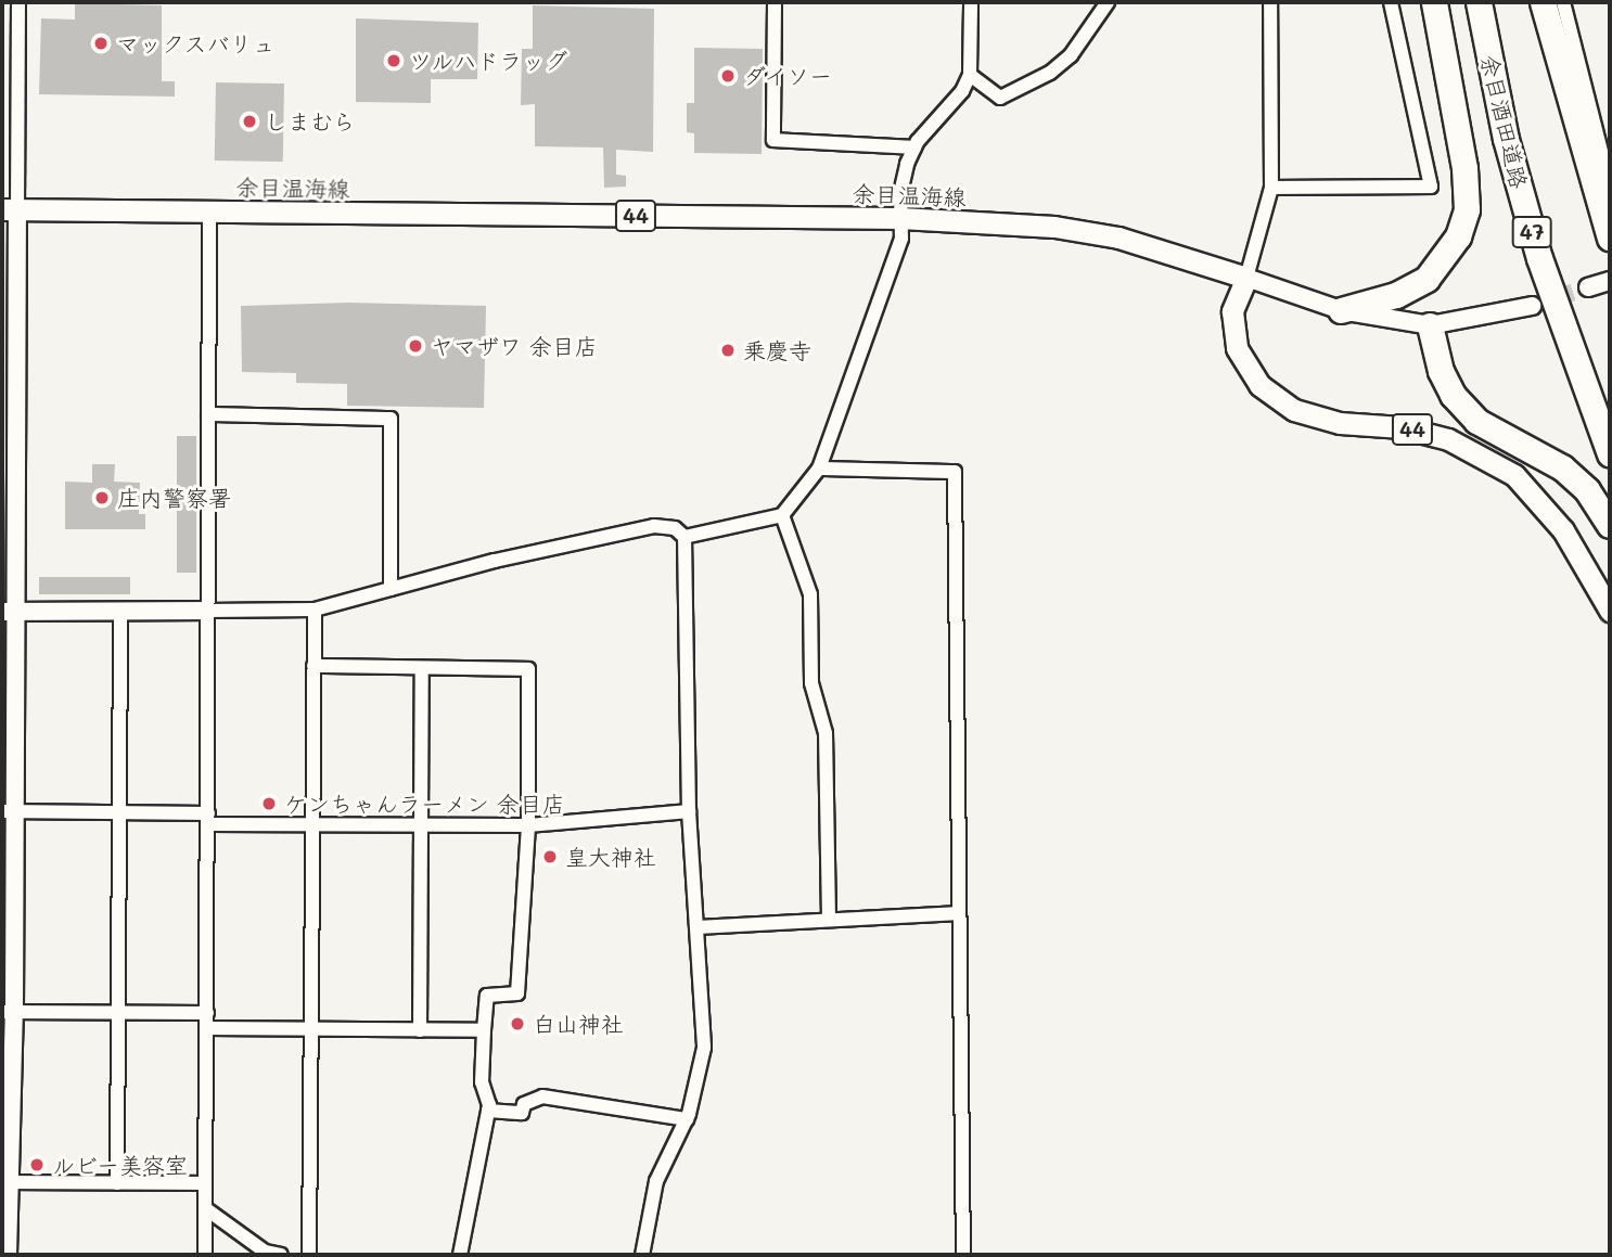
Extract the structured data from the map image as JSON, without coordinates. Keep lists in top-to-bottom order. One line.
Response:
{"streets":{"highway":["余目酒田道路","47"],"main road":["余目温海線","44"]},"crossings":[["余目温海線","44"]],"places":["マックスバリュ","ツルハドラッグ","ダイソー","しまむら","ヤマザワ 余目店","乗慶寺","庄内警察署","ケンちゃんラーメン 余目店","皇大神社","白山神社","ルビー美容室"]}
